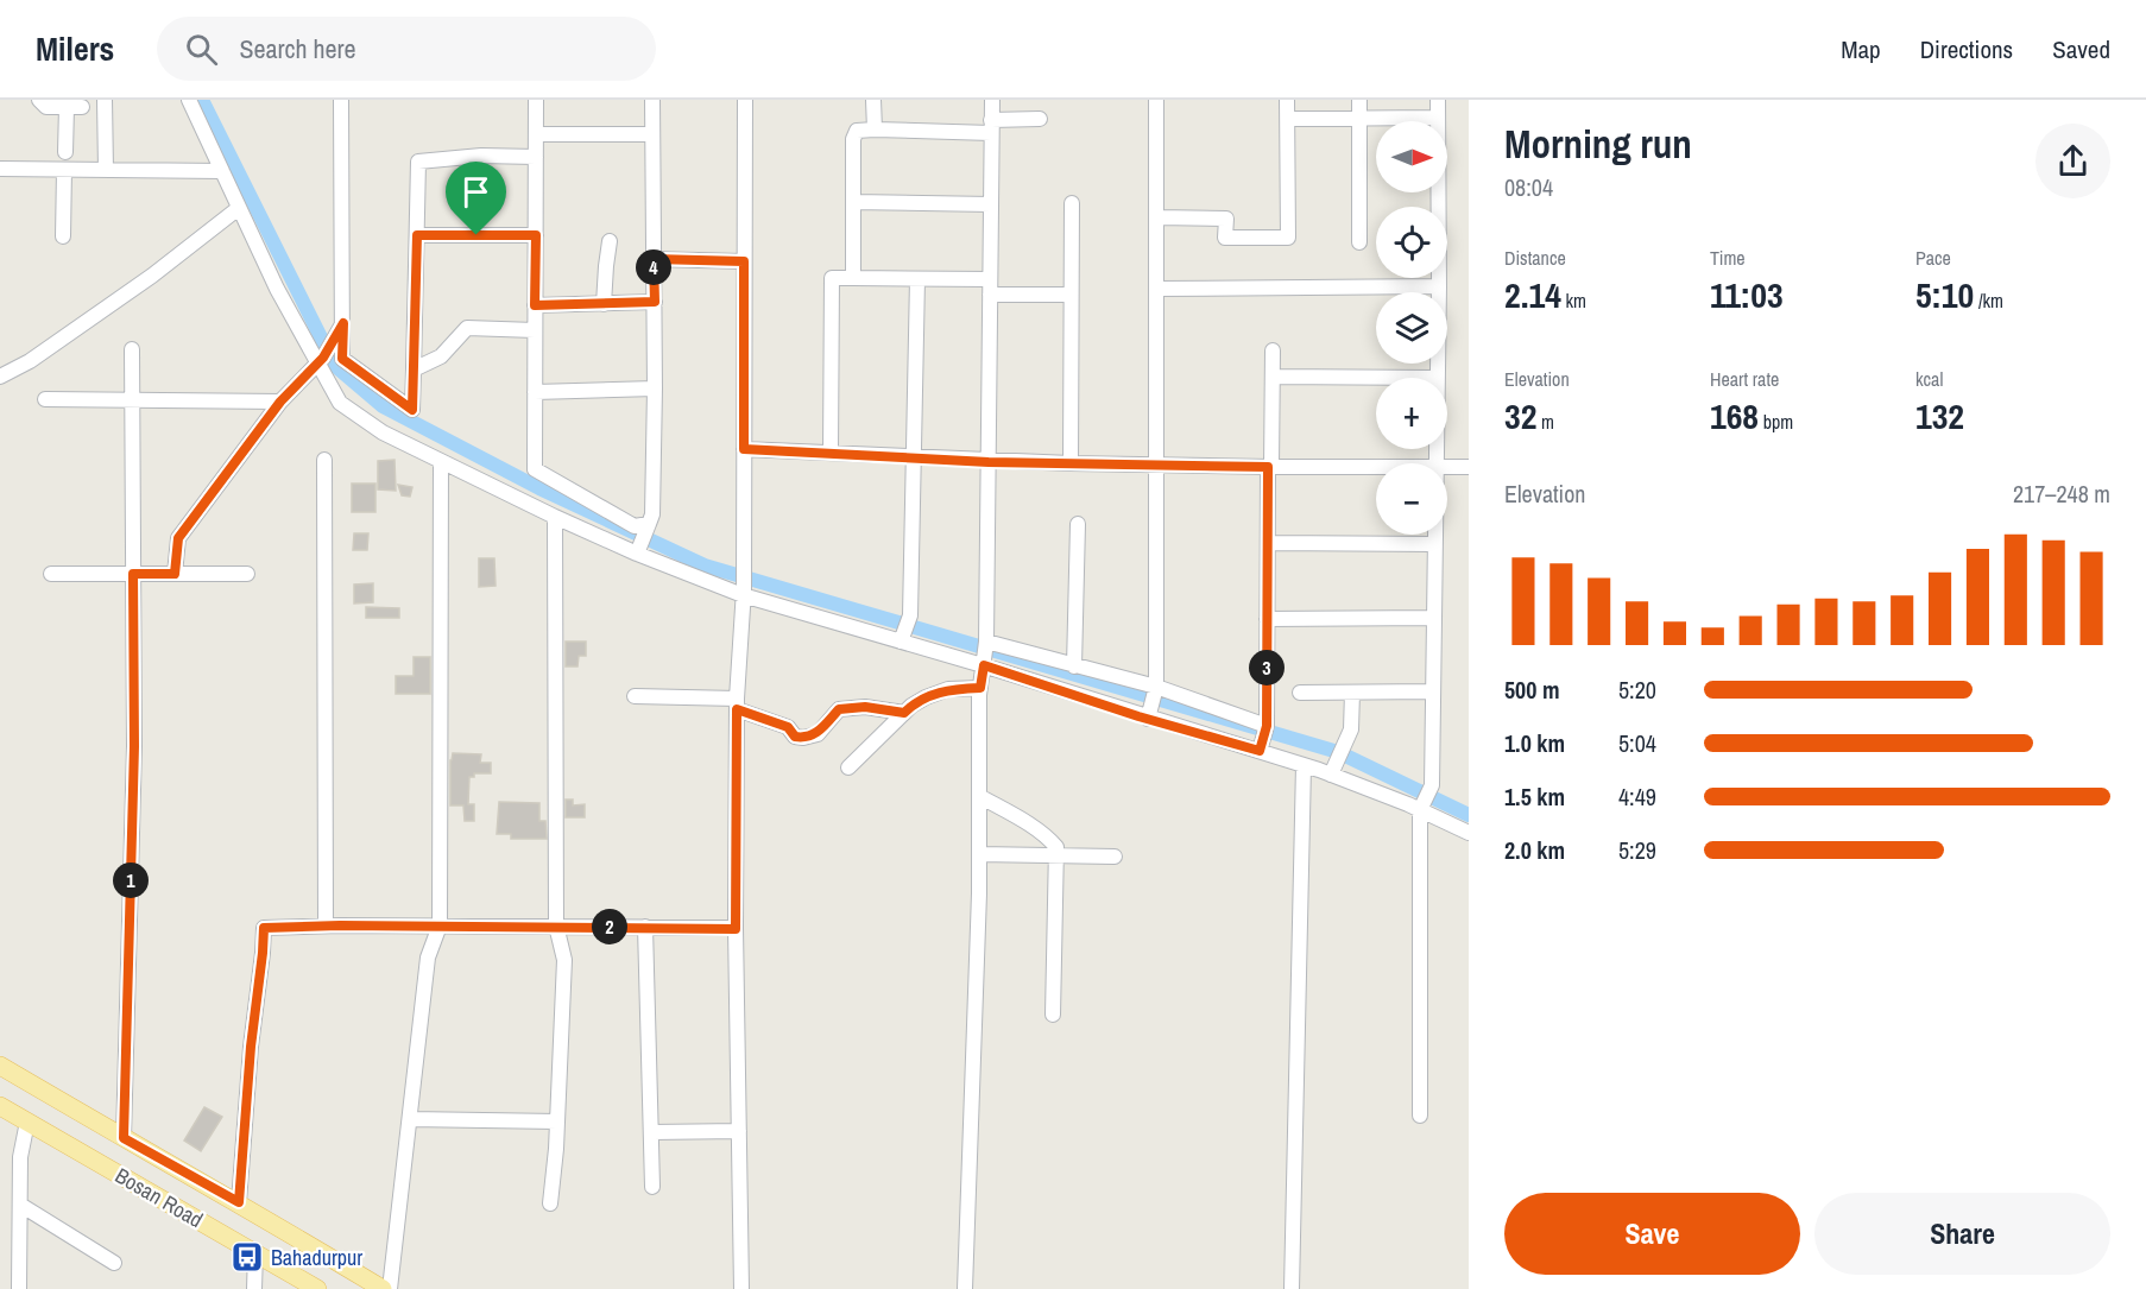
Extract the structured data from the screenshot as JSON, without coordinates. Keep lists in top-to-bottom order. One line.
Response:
{"streets":{"main road":["Bosan Road"]},"places":{"bus stop":["Bahadurpur"]},"north":"right","page":{"header":"Milers","search":"Search here","nav":["Map","Directions","Saved"],"heading":["Morning run","08:04"],"map_buttons":["+","−"],"stats":[["Distance","2.14 km"],["Time","11:03"],["Pace","5:10 /km"],["Elevation","32 m"],["Heart rate","168 bpm"],["kcal","132"]],"pins":["4","3","1","2"],"chart":["Elevation","217–248 m"],"list":[{"name":"500 m","note":"5:20"},{"name":"1.0 km","note":"5:04"},{"name":"1.5 km","note":"4:49"},{"name":"2.0 km","note":"5:29"}],"buttons":["Save","Share"]}}
